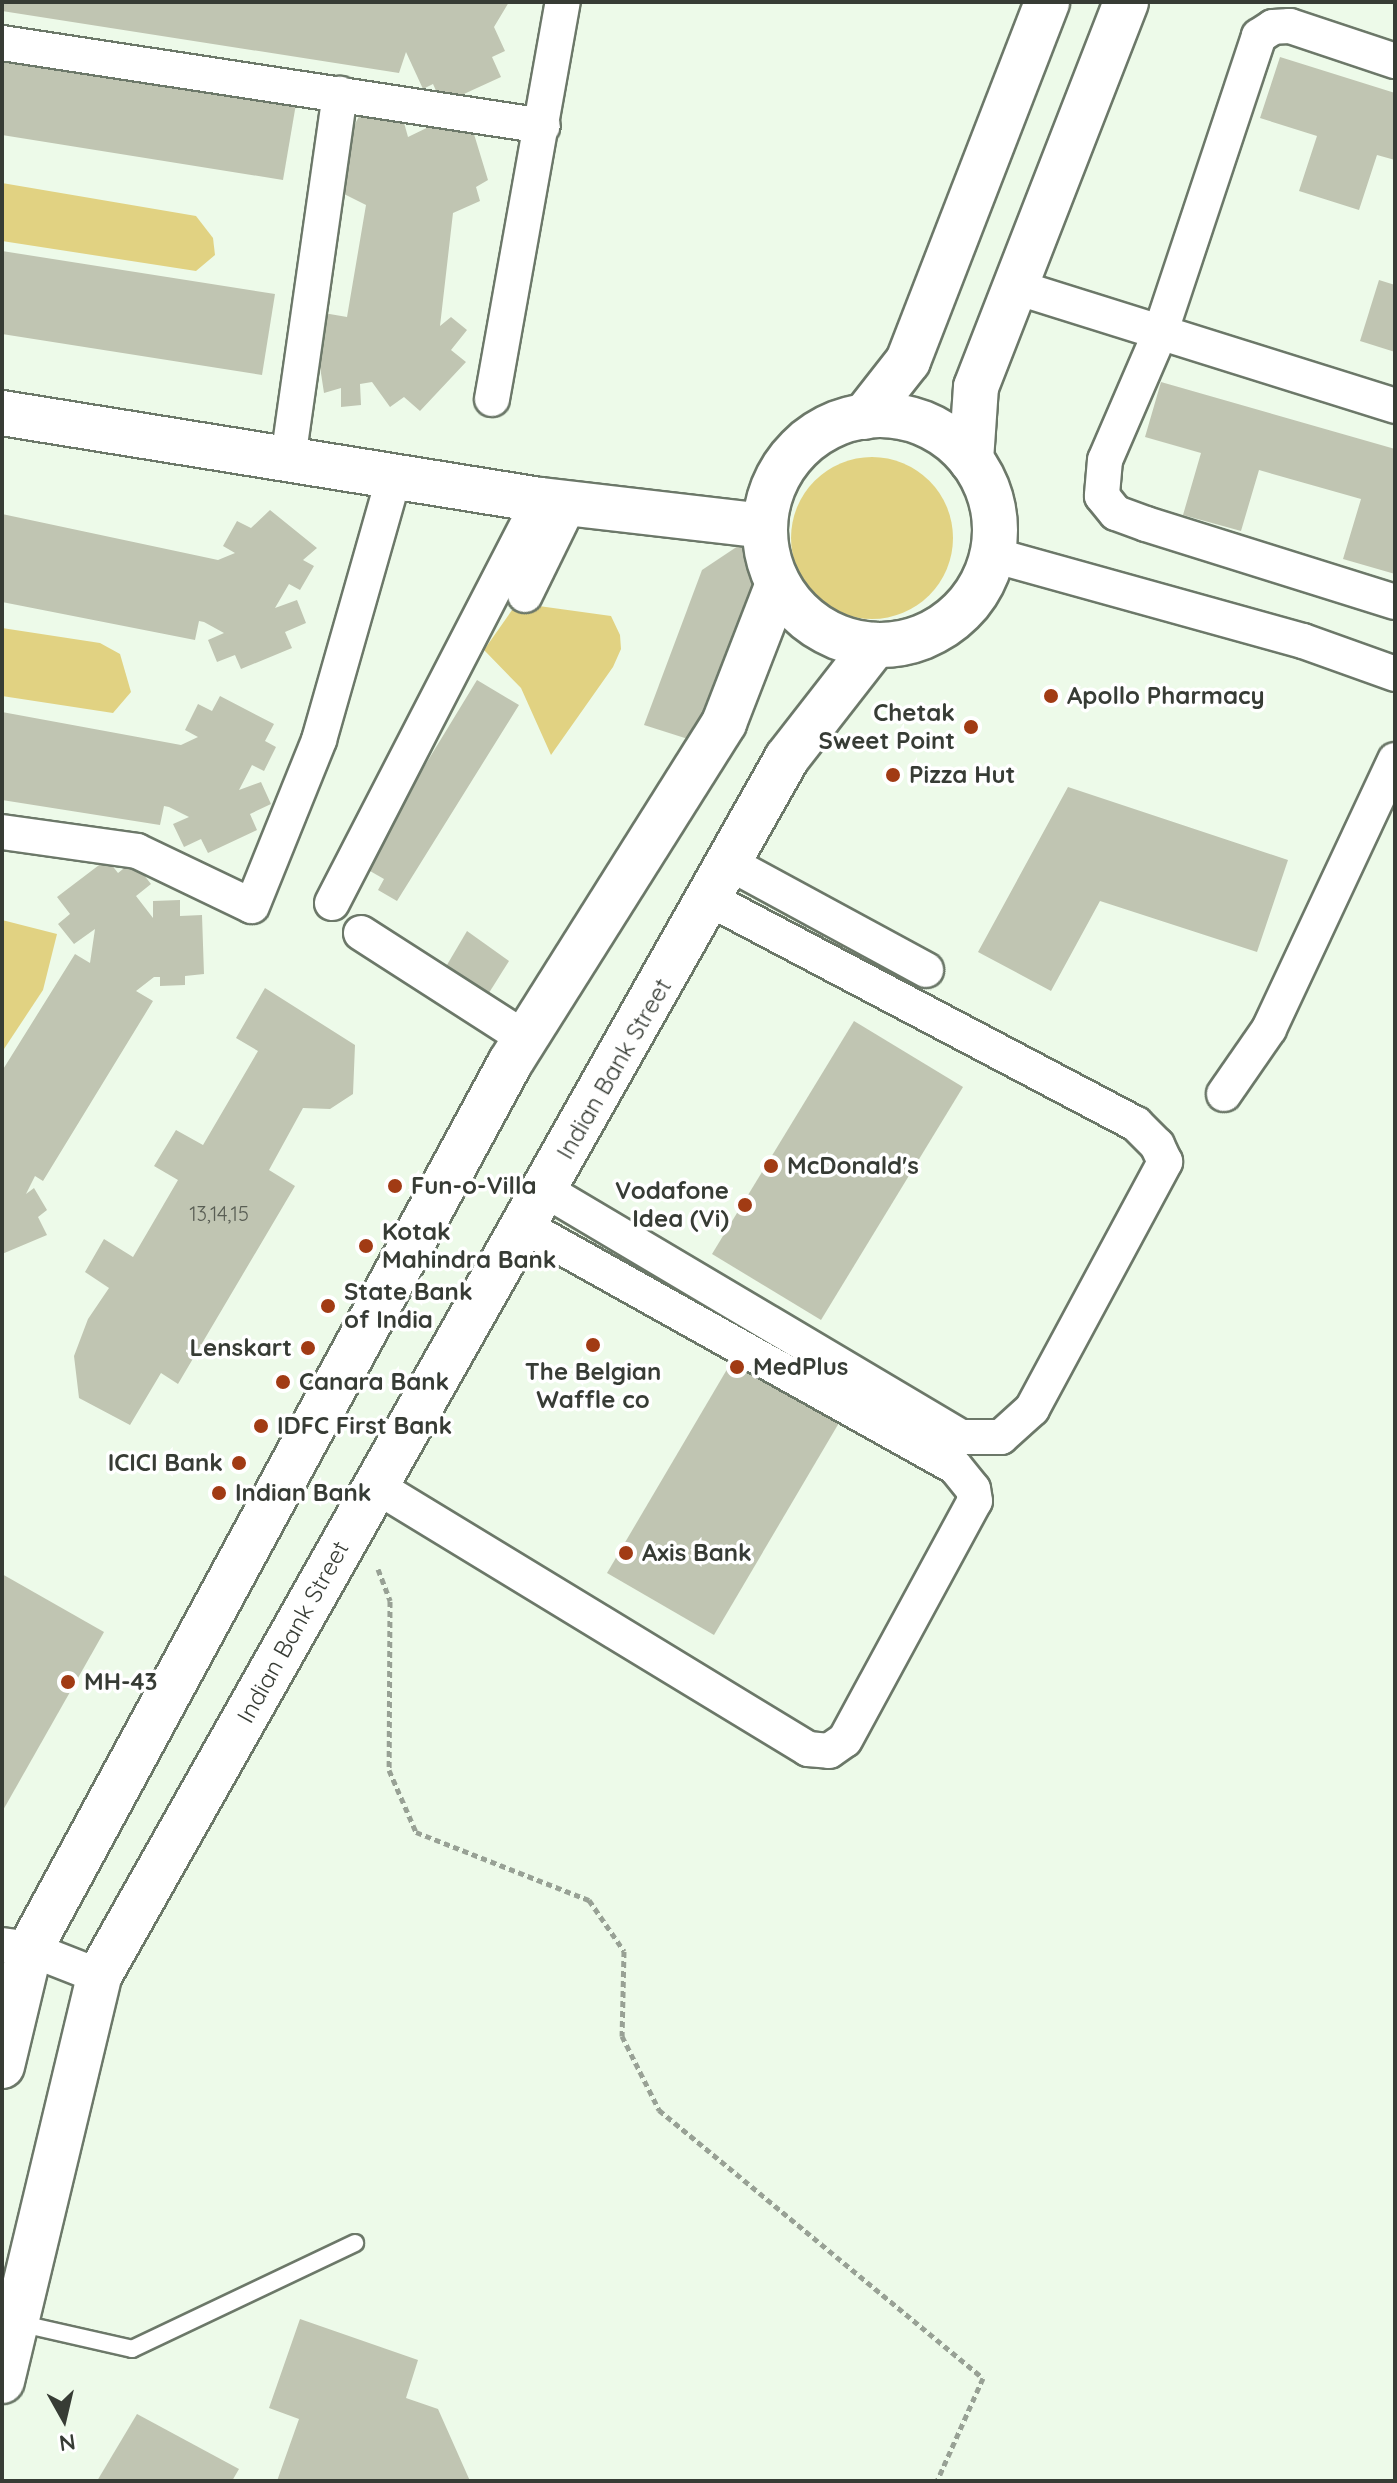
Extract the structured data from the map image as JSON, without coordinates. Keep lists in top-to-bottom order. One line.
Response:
{"streets":{"street":["Indian Bank Street"]},"places":["Apollo Pharmacy","Chetak Sweet Point","Pizza Hut","McDonald's","Fun-o-Villa","Vodafone Idea (Vi)","Kotak Mahindra Bank","State Bank of India","The Belgian Waffle co","Lenskart","MedPlus","Canara Bank","IDFC First Bank","ICICI Bank","Indian Bank","Axis Bank","MH-43"],"house_numbers":["13,14,15"],"north":"bottom"}
